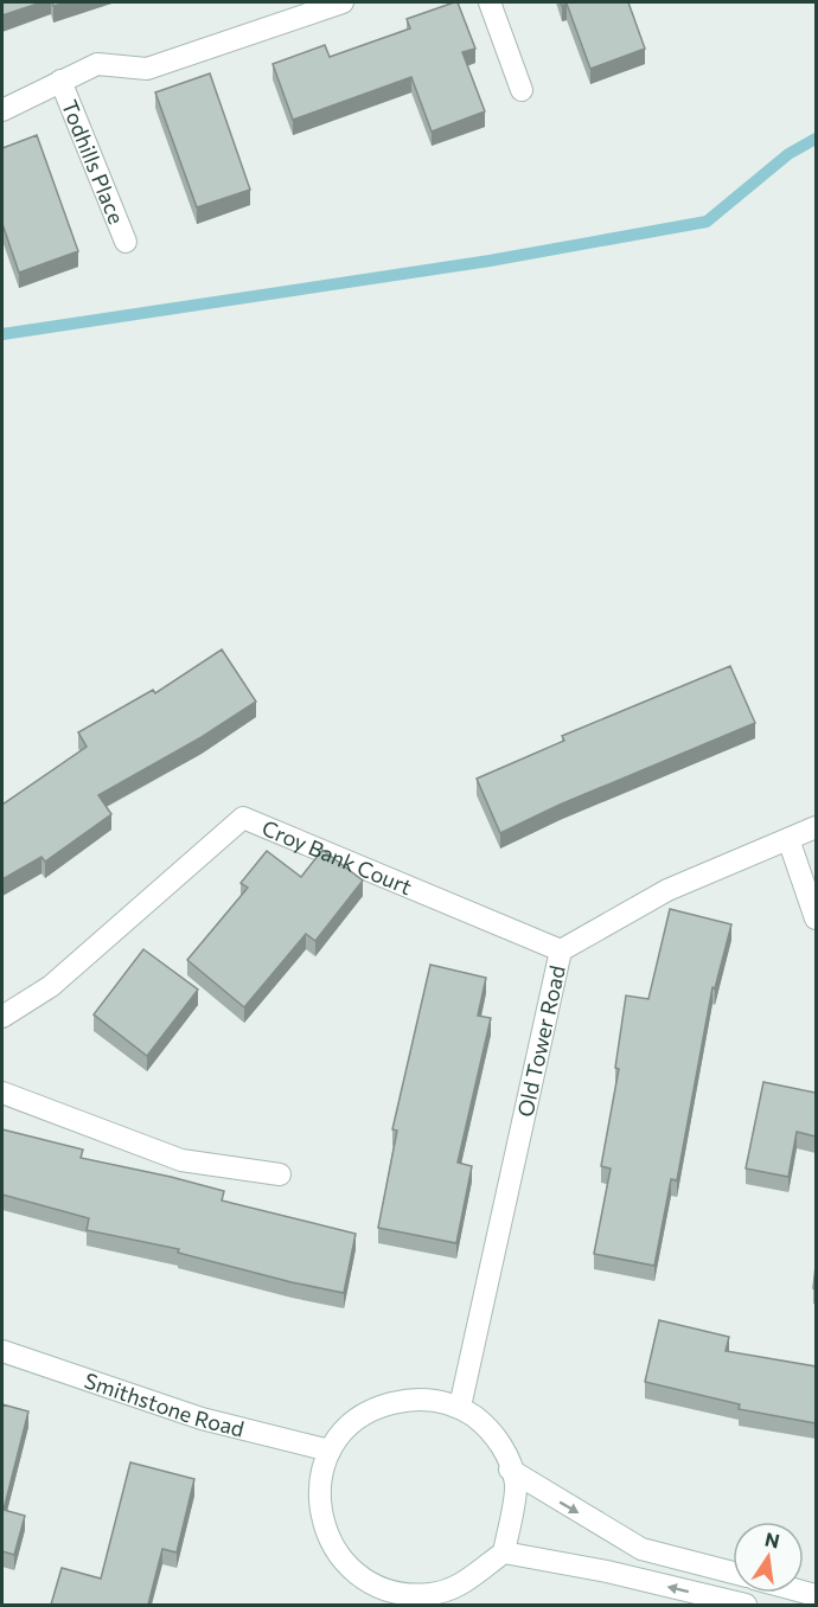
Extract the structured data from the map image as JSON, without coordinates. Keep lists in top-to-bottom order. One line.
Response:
{"streets":{"street":["Todhills Place","Croy Bank Court","Old Tower Road","Smithstone Road"]},"crossings":[["Croy Bank Court","Old Tower Road"],["Old Tower Road","Smithstone Road"]],"north":"top"}
